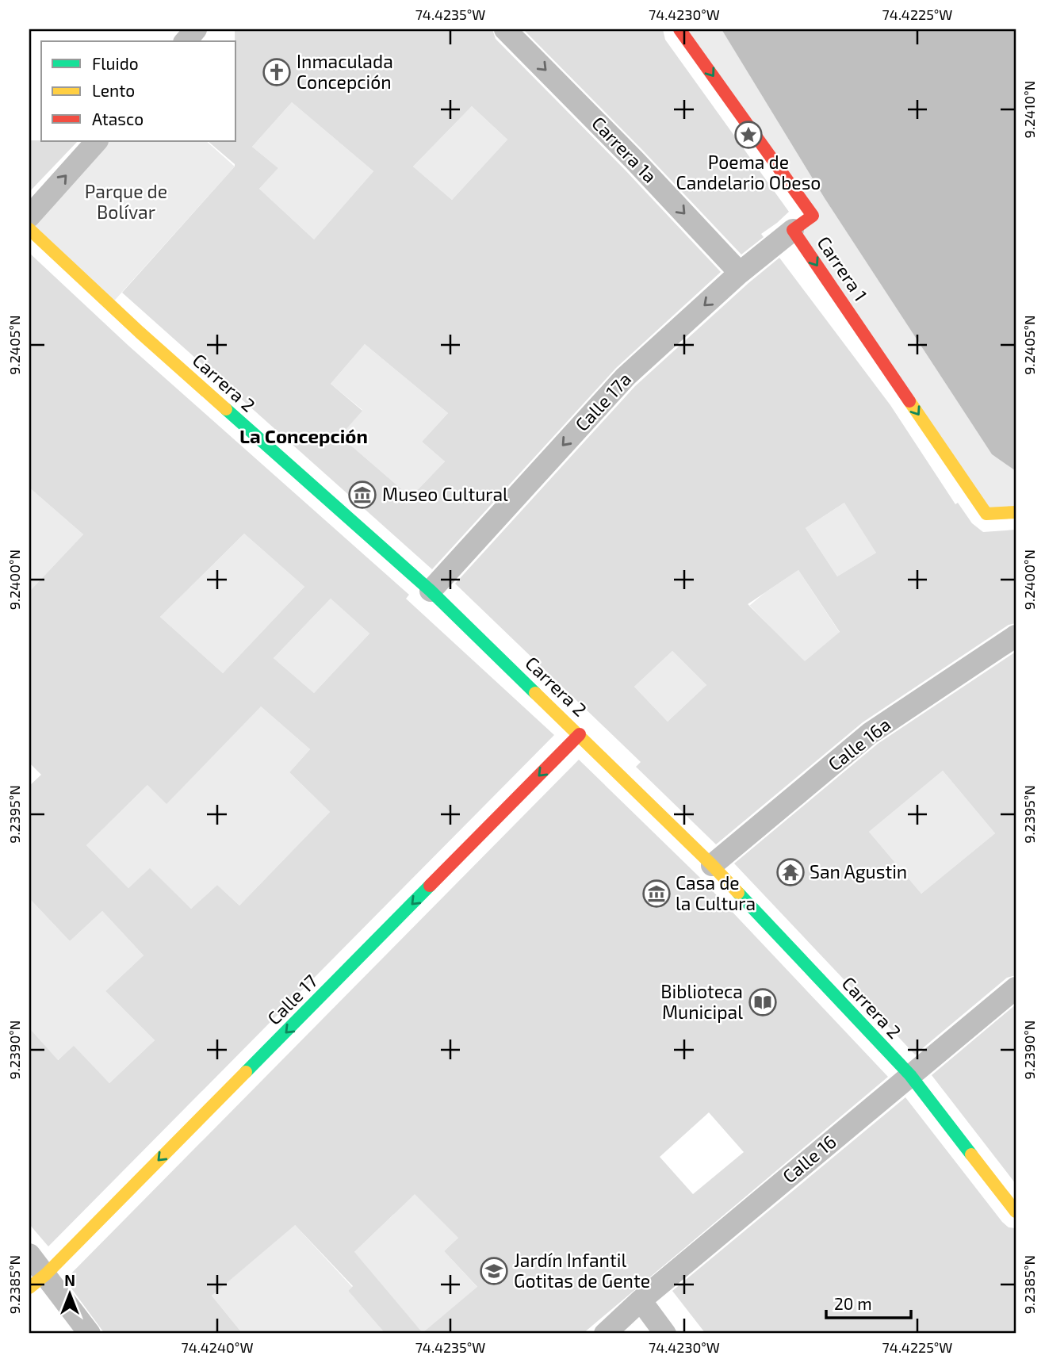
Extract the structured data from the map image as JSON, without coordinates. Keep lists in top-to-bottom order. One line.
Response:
{"streets":{"main road":["Carrera 1","Carrera 2","Calle 17"],"street":["Carrera 1a","Calle 17a","Calle 16a","Calle 16"]},"crossings":[["Carrera 1a","Calle 17a"],["Carrera 1","Calle 17a"],["Carrera 2","Calle 17a"],["Carrera 2","Calle 16a"],["Carrera 2","Calle 17"],["Carrera 2","Calle 16"]],"one_way":["Carrera 1a","Carrera 1","Calle 17a","Calle 17"],"districts":["La Concepción"],"parks":["Parque de Bolívar"],"places":{"church":["Inmaculada Concepción"],"place":["Poema de Candelario Obeso"],"museum":["Museo Cultural","Casa de la Cultura"],"temple":["San Agustin"],"library":["Biblioteca Municipal"],"school or university":["Jardín Infantil Gotitas de Gente"]},"legend":["Fluido","Lento","Atasco"],"scale_bar":"20 m","north":"top","coordinates":["74.4235°W","74.4230°W","74.4225°W","9.2410°N","9.2405°N","9.2400°N","9.2395°N","9.2390°N","9.2385°N","74.4240°W"]}
